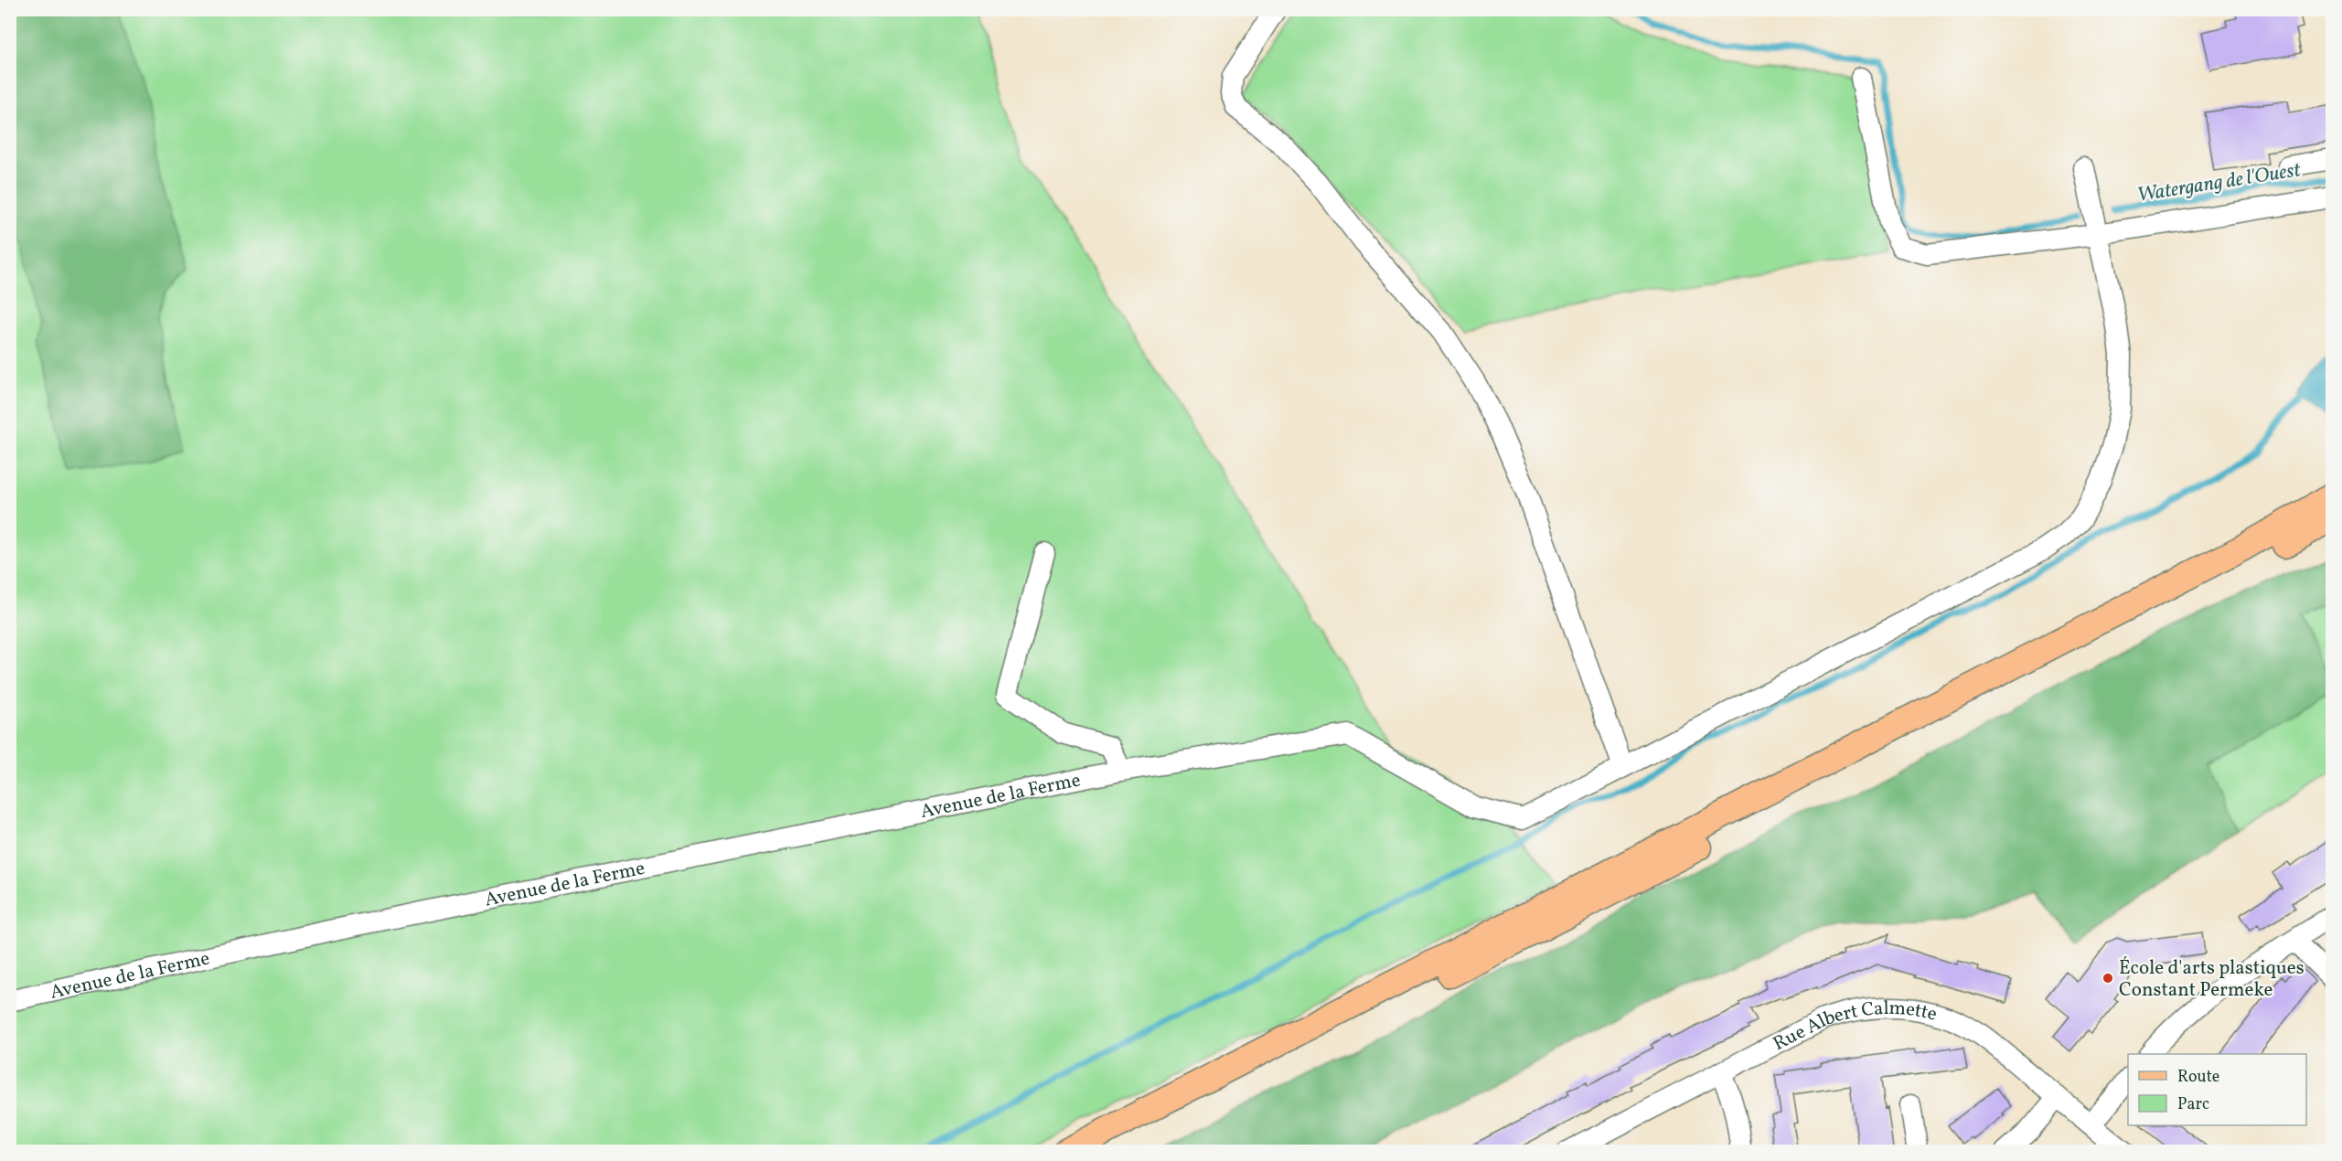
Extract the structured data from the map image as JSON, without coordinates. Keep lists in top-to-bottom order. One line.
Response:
{"streets":{"street":["Avenue de la Ferme","Rue Albert Calmette"]},"water":["Watergang de l'Ouest"],"places":["École d'arts plastiques Constant Permeke"],"legend":["Route","Parc"]}
